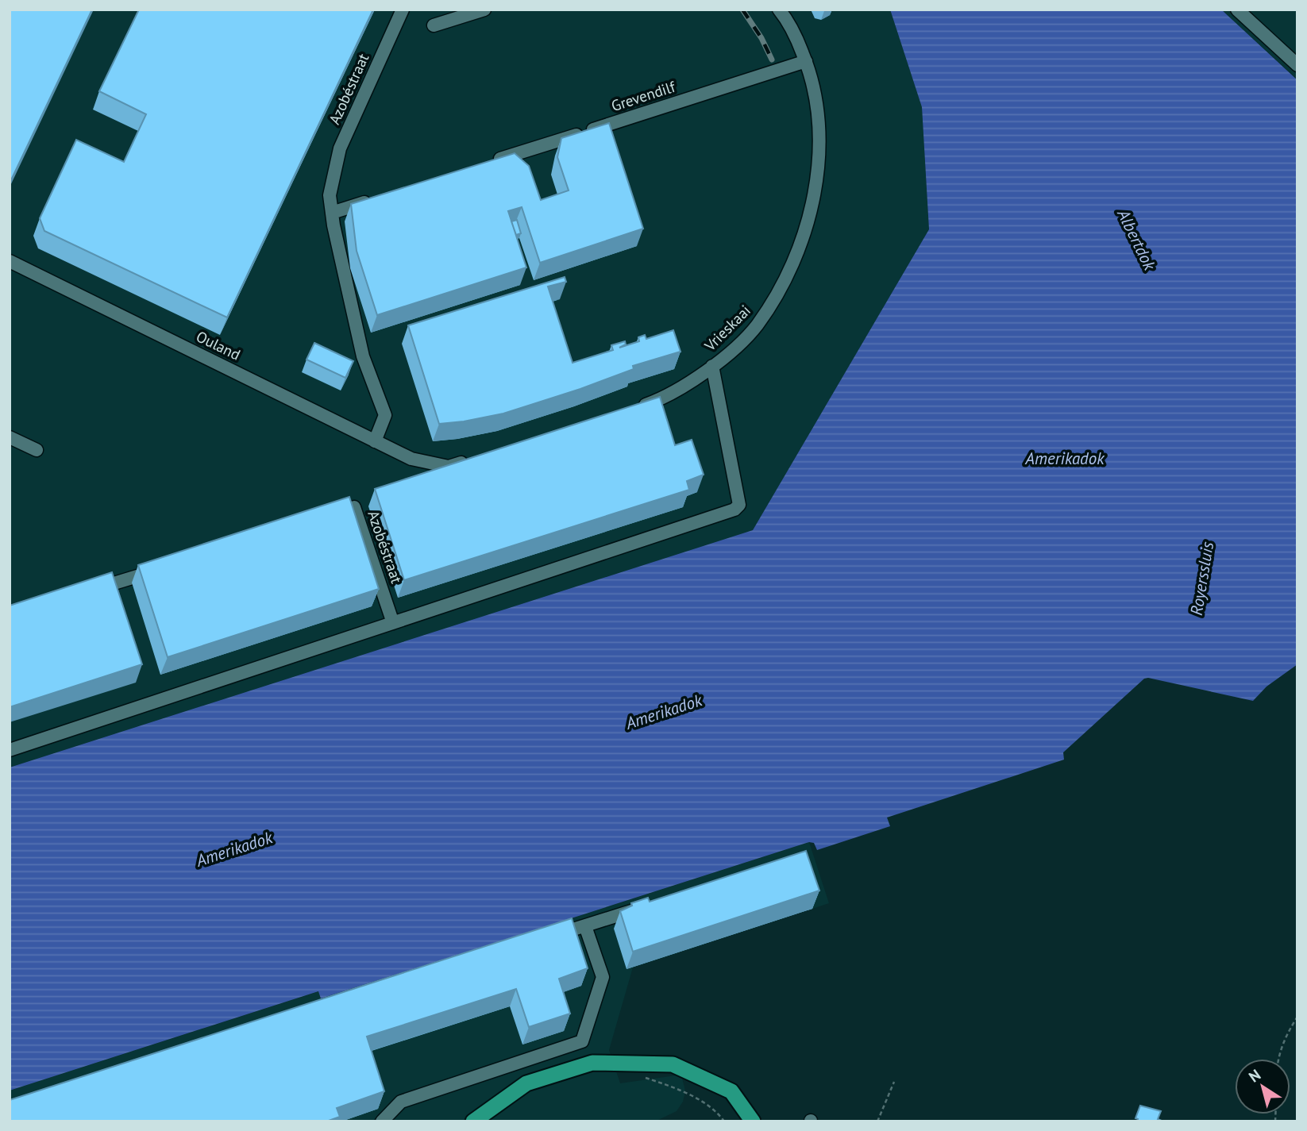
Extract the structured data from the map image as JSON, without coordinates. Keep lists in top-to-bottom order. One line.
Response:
{"streets":{"street":["Azobéstraat","Grevendilf","Vrieskaai","Ouland"]},"crossings":[["Azobéstraat","Ouland"],["Grevendilf","Vrieskaai"]],"water":["Albertdok","Amerikadok","Royerssluis"],"north":"top left"}
